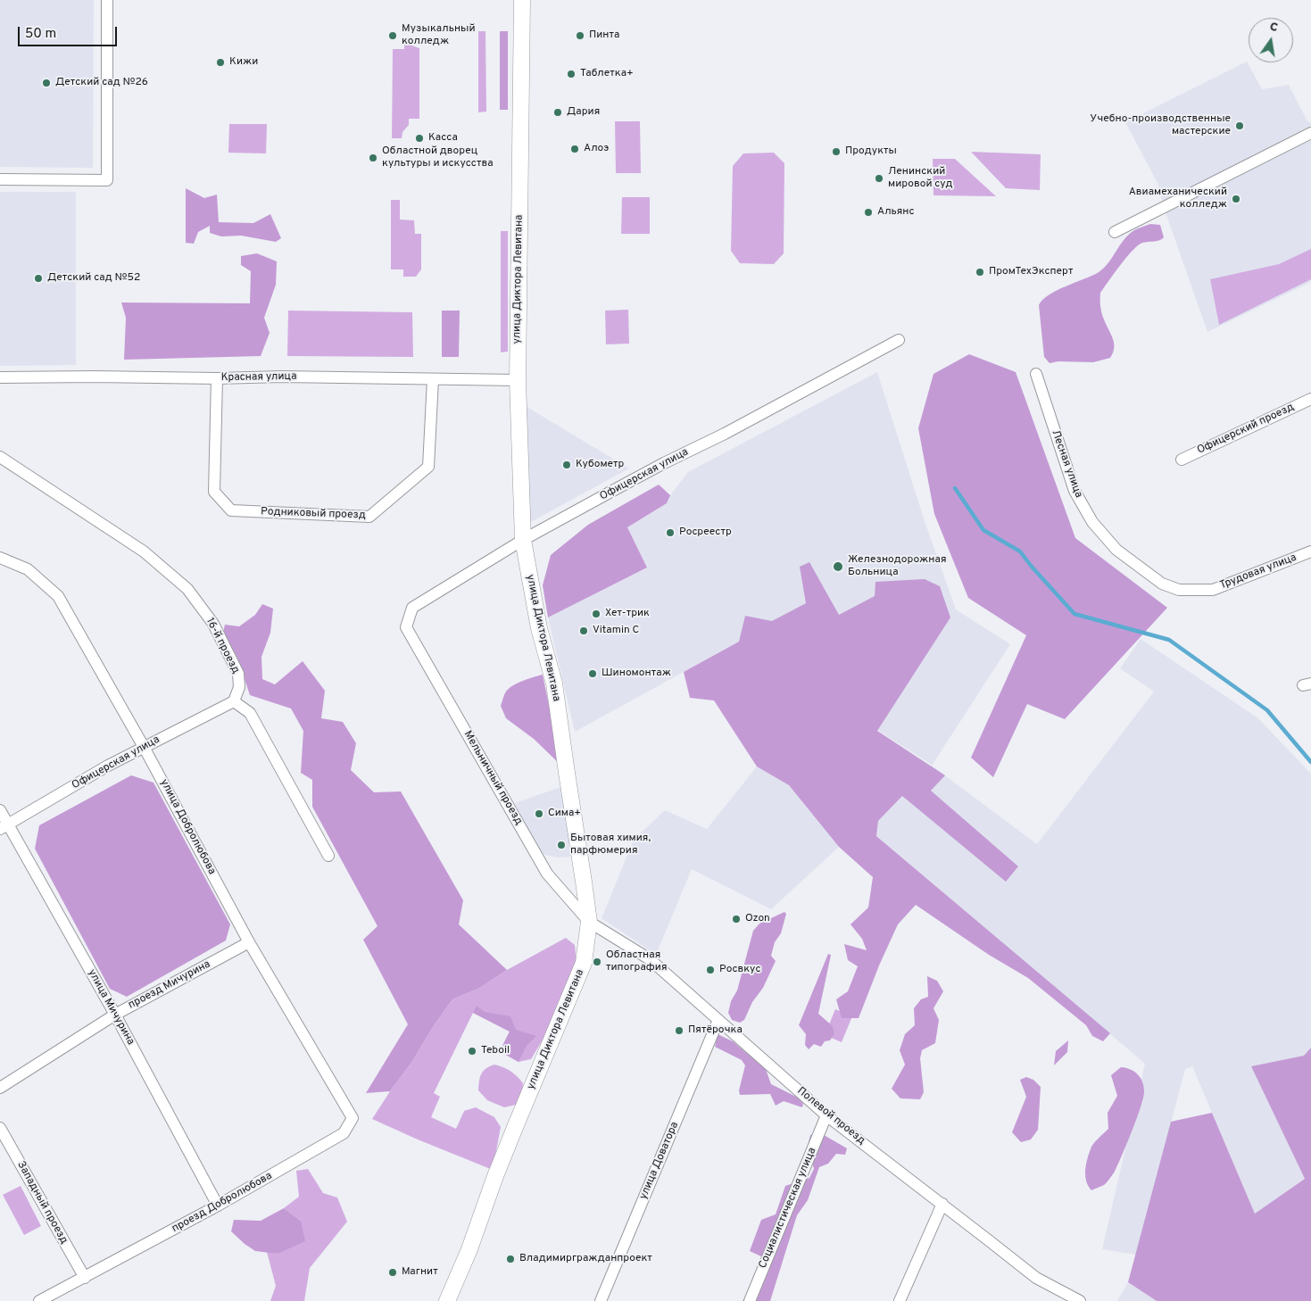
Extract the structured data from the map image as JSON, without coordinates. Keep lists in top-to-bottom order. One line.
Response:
{"streets":{"street":["улица Диктора Левитана","Красная улица","Офицерский проезд","Лесная улица","Офицерская улица","Родниковый проезд","Трудовая улица","16-й проезд","Мельничный проезд","улица Добролюбова","проезд Мичурина","улица Мичурина","Полевой проезд","улица Доватора","Западный проезд","проезд Добролюбова","Социалистическая улица"]},"crossings":[["улица Диктора Левитана","Красная улица"],["улица Диктора Левитана","Офицерская улица"],["улица Диктора Левитана","Мельничный проезд"],["улица Диктора Левитана","Полевой проезд"],["Красная улица","Родниковый проезд"],["Лесная улица","Трудовая улица"],["Офицерская улица","16-й проезд"],["Офицерская улица","Мельничный проезд"],["Офицерская улица","улица Добролюбова"],["Офицерская улица","улица Мичурина"],["Мельничный проезд","Полевой проезд"],["улица Добролюбова","проезд Мичурина"],["улица Добролюбова","проезд Добролюбова"],["проезд Мичурина","улица Мичурина"],["улица Мичурина","проезд Добролюбова"],["Полевой проезд","улица Доватора"],["Полевой проезд","Социалистическая улица"],["Западный проезд","проезд Добролюбова"]],"places":["Музыкальный колледж","Пинта","Кижи","Таблетка+","Детский сад №26","Дария","Учебно-производственные мастерские","Касса","Алоэ","Продукты","Областной дворец культуры и искусства","Ленинский мировой суд","Авиамеханический колледж","Альянс","ПромТехЭксперт","Детский сад №52","Кубометр","Росреестр","Железнодорожная Больница","Хет-трик","Vitamin C","Шиномонтаж","Сима+","Бытовая химия, парфюмерия","Ozon","Областная типография","Росвкус","Пятёрочка","Teboil","Владимиргражданпроект","Магнит"],"scale_bar":"50 m","north":"top"}
